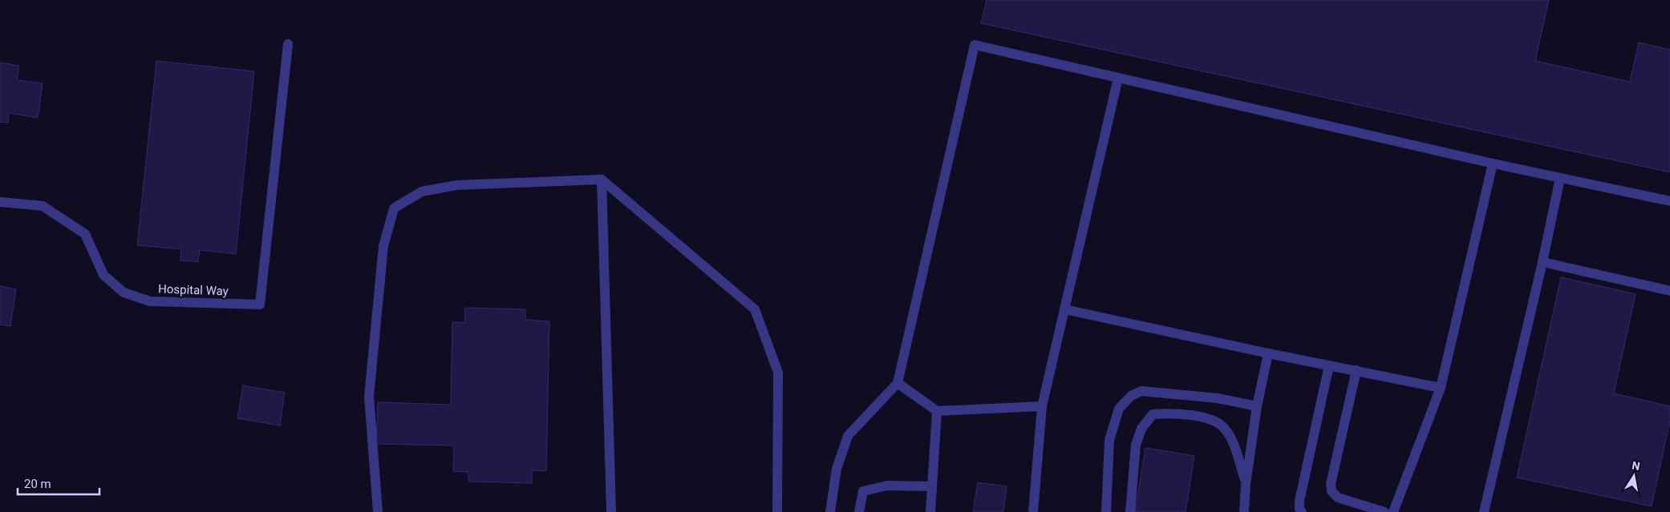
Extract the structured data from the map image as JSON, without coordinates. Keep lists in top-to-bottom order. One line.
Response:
{"streets":{"street":["Hospital Way"]},"scale_bar":"20 m","north":"top"}
